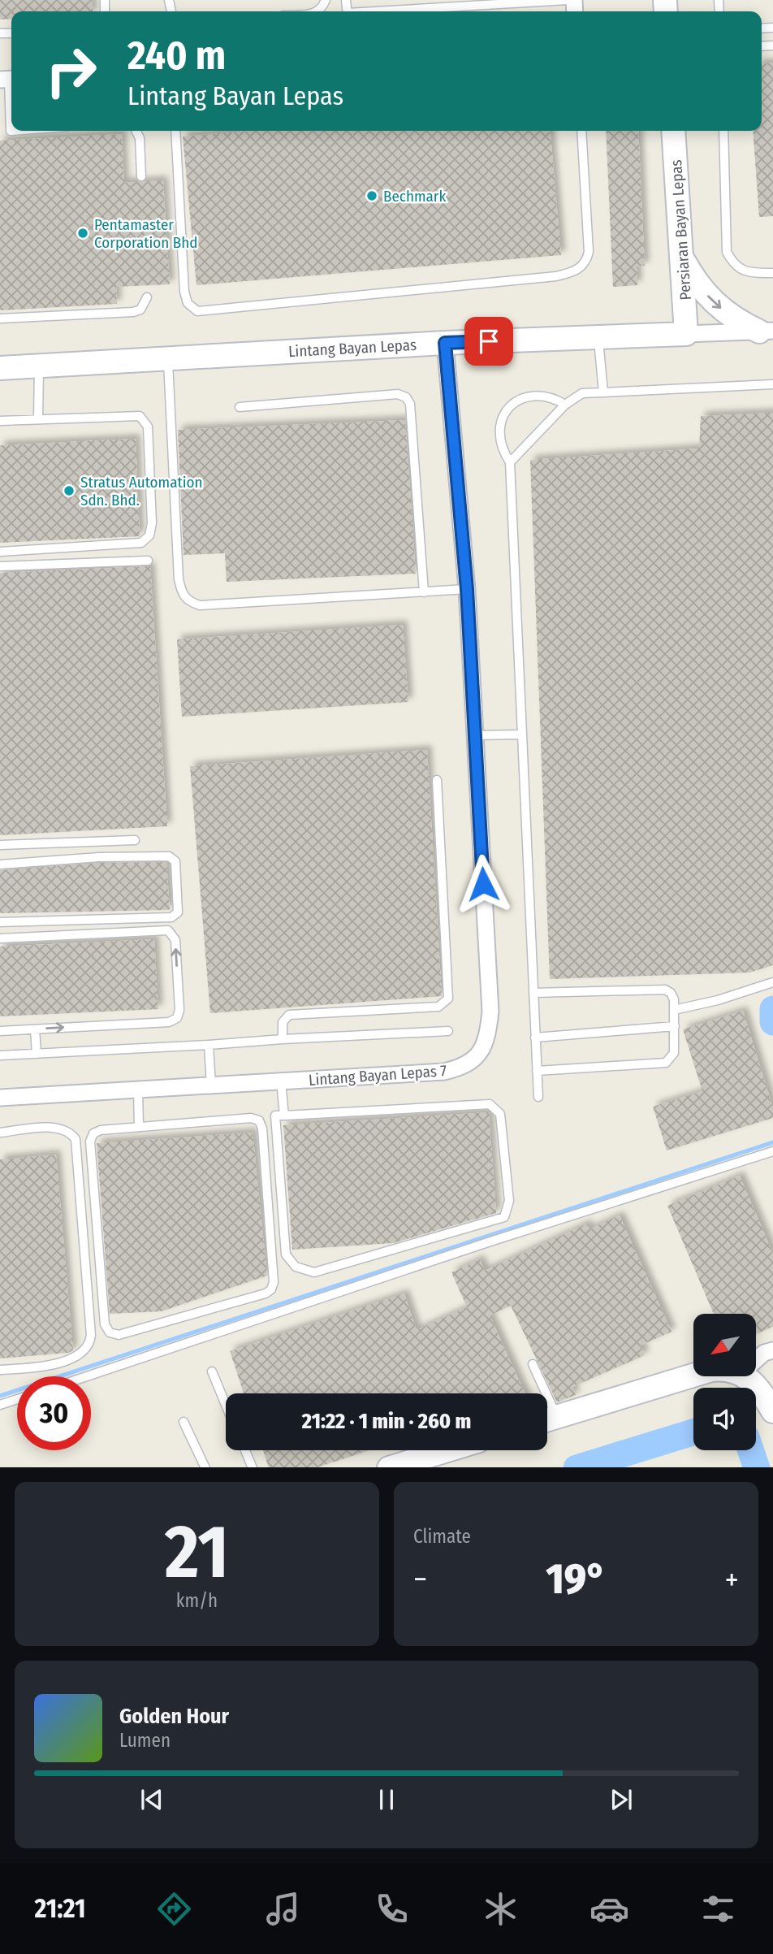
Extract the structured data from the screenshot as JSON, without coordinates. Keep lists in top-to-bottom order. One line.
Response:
{"streets":{"street":["Persiaran Bayan Lepas","Lintang Bayan Lepas","Lintang Bayan Lepas 7"]},"crossings":[["Persiaran Bayan Lepas","Lintang Bayan Lepas"],["Lintang Bayan Lepas","Lintang Bayan Lepas 7"]],"places":["Bechmark","Pentamaster Corporation Bhd","Stratus Automation Sdn. Bhd."],"north":"bottom left","page":{"turn":["240 m","Lintang Bayan Lepas"],"limit":"30","trip":"21:22 · 1 min · 260 m","tile":[["21","km/h"],"Climate"],"heat":["−","19°","+"],"song":["Golden Hour","Lumen"],"tabs":"21:21"}}
